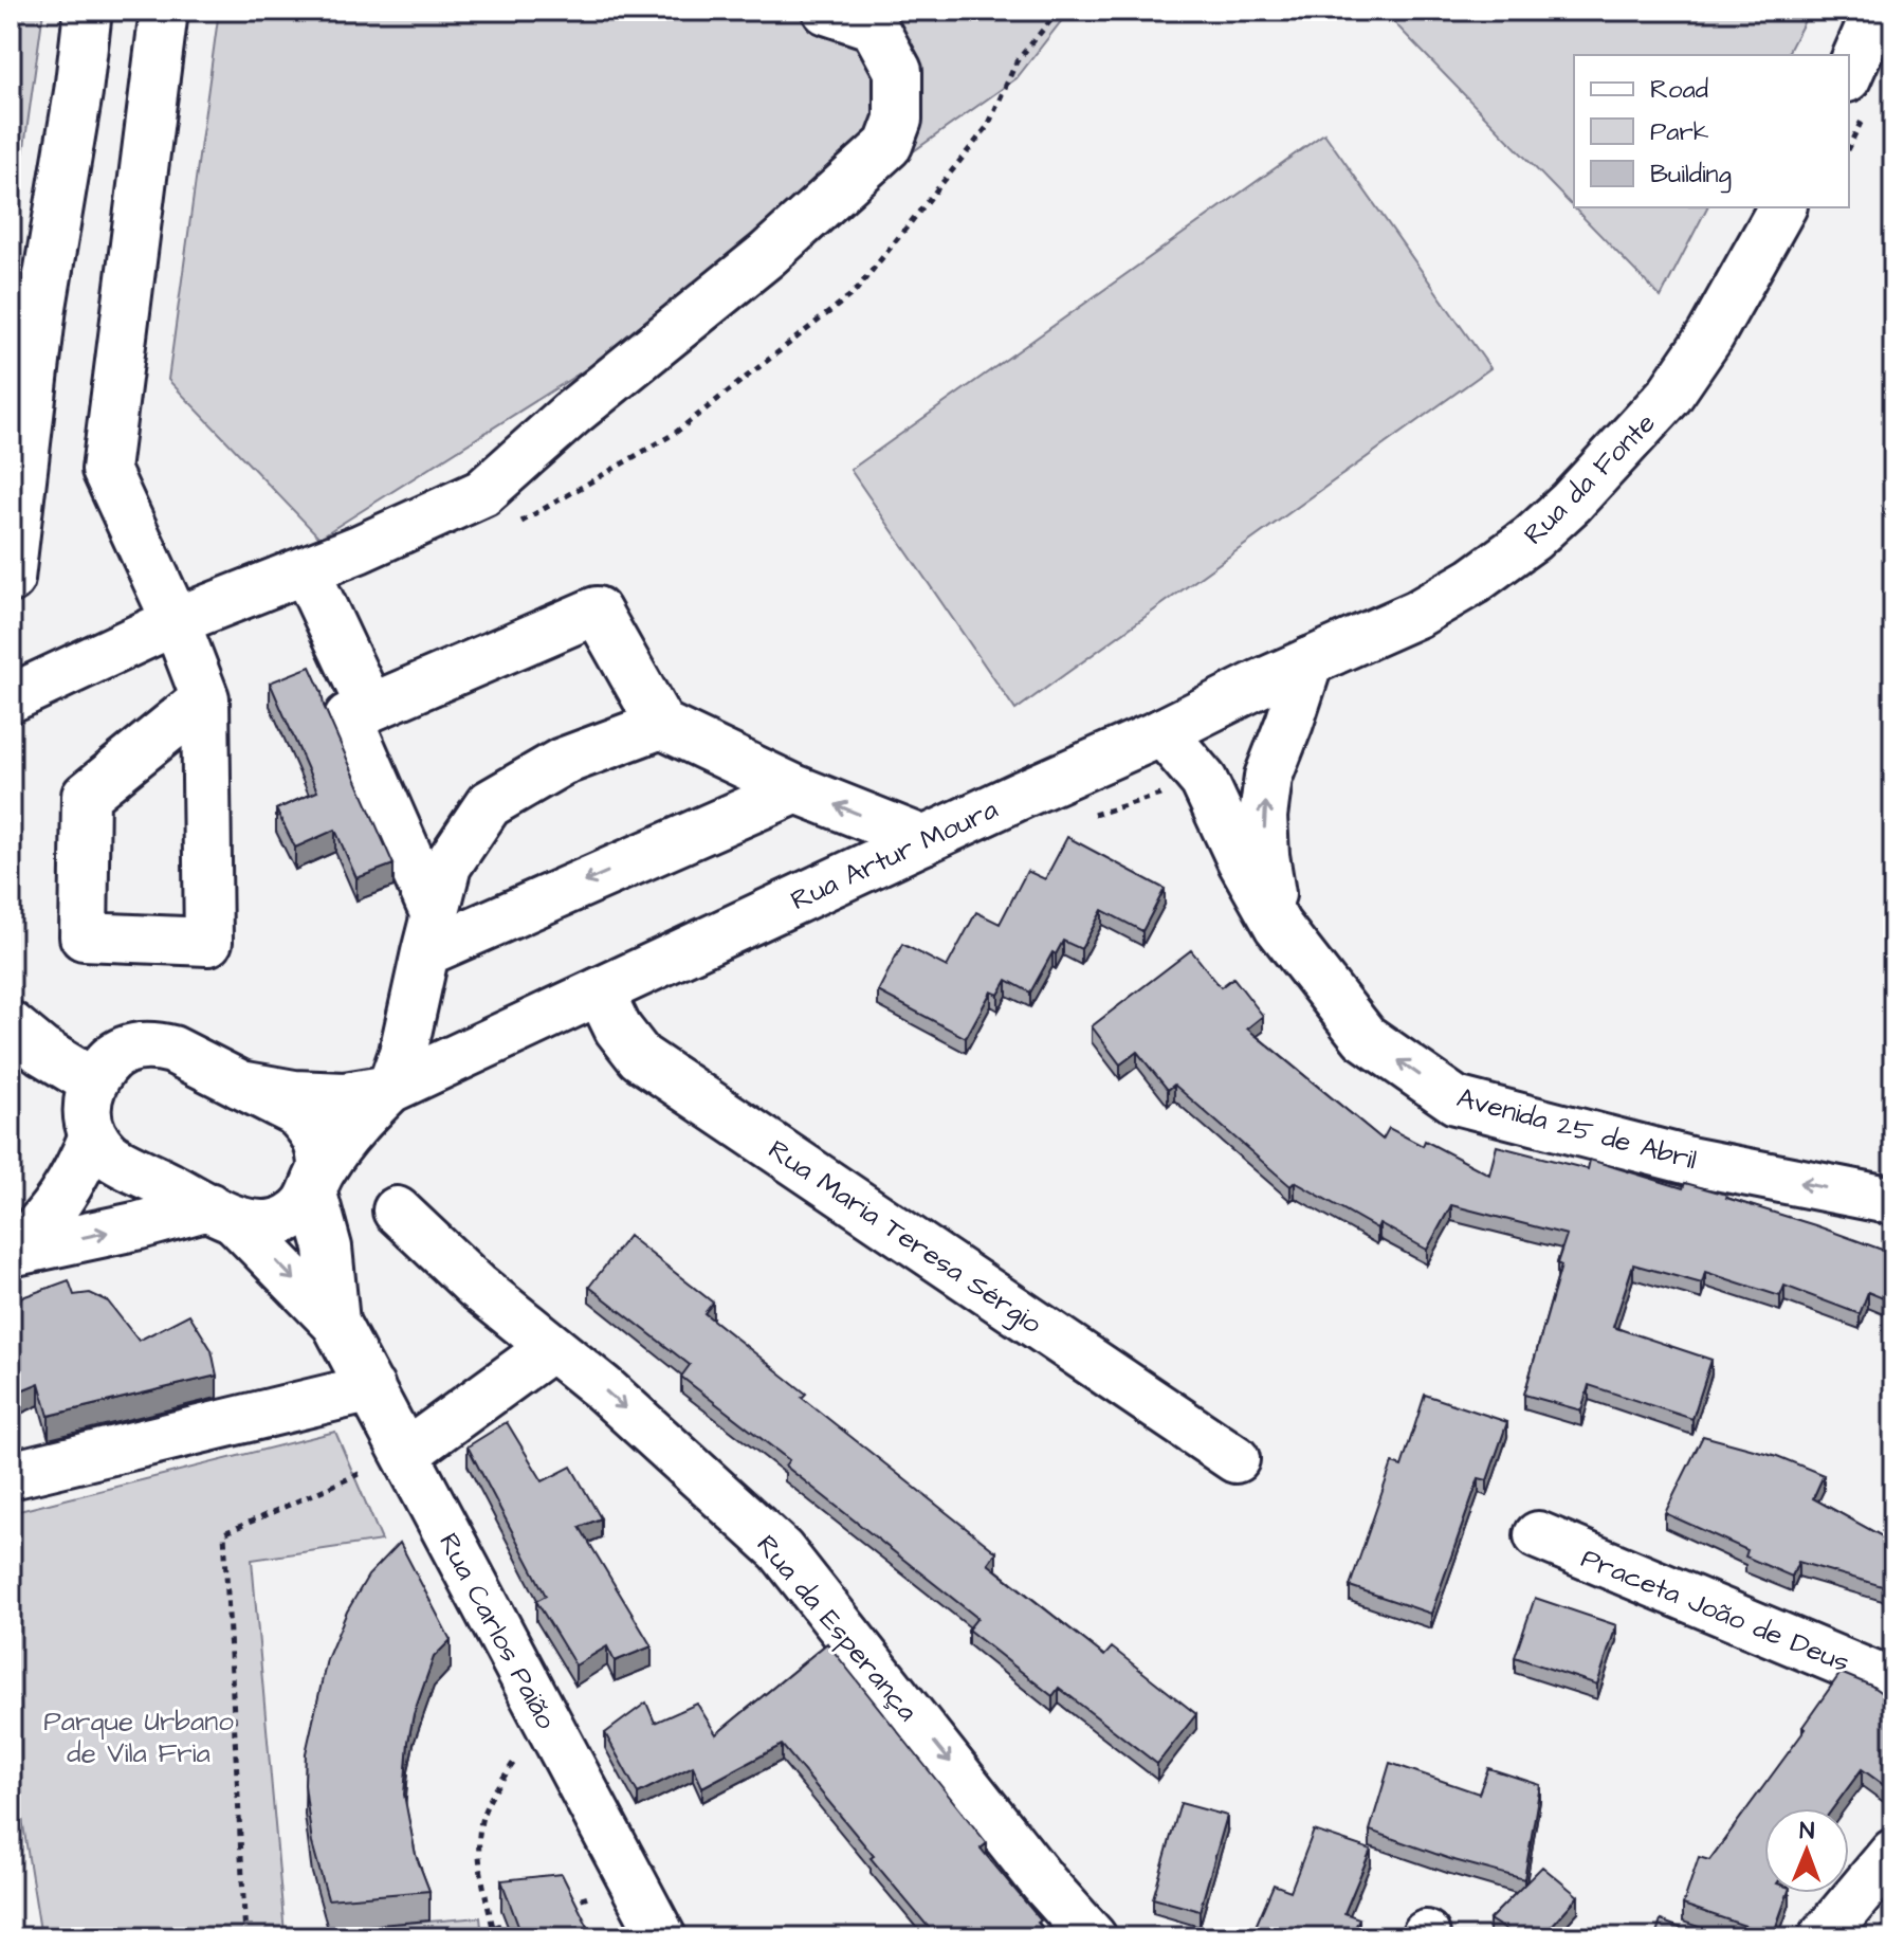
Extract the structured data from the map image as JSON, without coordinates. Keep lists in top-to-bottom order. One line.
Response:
{"streets":{"street":["Rua da Fonte","Rua Artur Moura","Avenida 25 de Abril","Rua Maria Teresa Sérgio","Praceta João de Deus","Rua da Esperança","Rua Carlos Paião"]},"crossings":[["Rua da Fonte","Rua Artur Moura"],["Rua da Fonte","Avenida 25 de Abril"],["Rua Artur Moura","Avenida 25 de Abril"],["Rua Artur Moura","Rua Maria Teresa Sérgio"]],"one_way":["Rua da Esperança"],"parks":["Parque Urbano de Vila Fria"],"legend":["Road","Park","Building"],"north":"top"}
